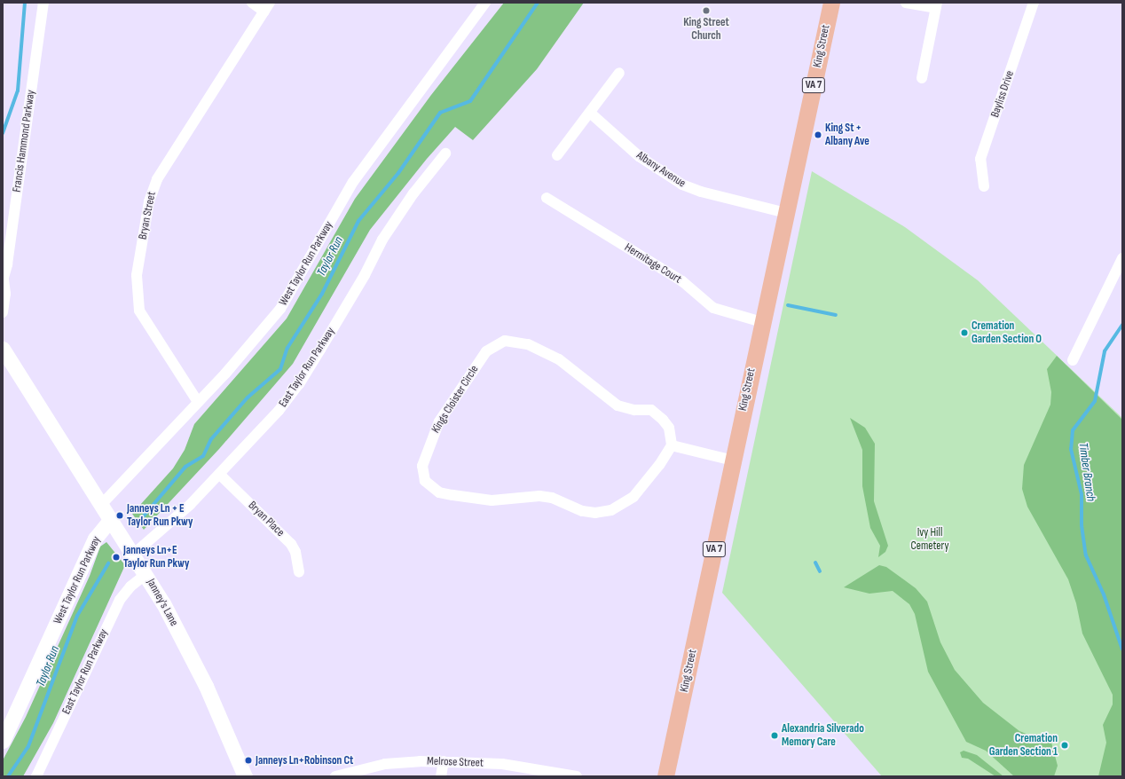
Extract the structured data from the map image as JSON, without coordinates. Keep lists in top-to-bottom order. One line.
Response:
{"streets":{"main road":["King Street","VA 7","West Taylor Run Parkway","Janney's Lane"],"street":["Bayliss Drive","Francis Hammond Parkway","Albany Avenue","Bryan Street","Hermitage Court","East Taylor Run Parkway","Kings Cloister Circle","Bryan Place","Melrose Street"]},"crossings":[["King Street","Albany Avenue"],["King Street","Hermitage Court"],["Bryan Street","West Taylor Run Parkway"],["West Taylor Run Parkway","Janney's Lane"],["East Taylor Run Parkway","Bryan Place"],["East Taylor Run Parkway","Janney's Lane"]],"water":["Taylor Run","Timber Branch"],"parks":["Ivy Hill Cemetery"],"places":["King Street Church","King St + Albany Ave","Cremation Garden Section O","Janneys Ln + E Taylor Run Pkwy","Janneys Ln+E Taylor Run Pkwy","Alexandria Silverado Memory Care","Cremation Garden Section 1","Janneys Ln+Robinson Ct"]}
